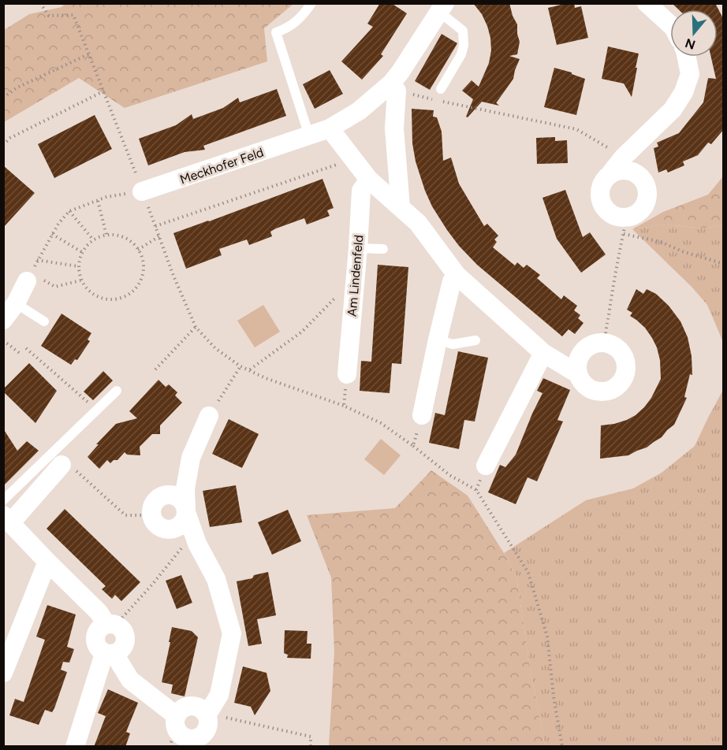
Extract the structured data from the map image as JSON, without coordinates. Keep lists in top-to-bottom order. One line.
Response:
{"streets":{"street":["Meckhofer Feld","Am Lindenfeld"]},"north":"bottom"}
